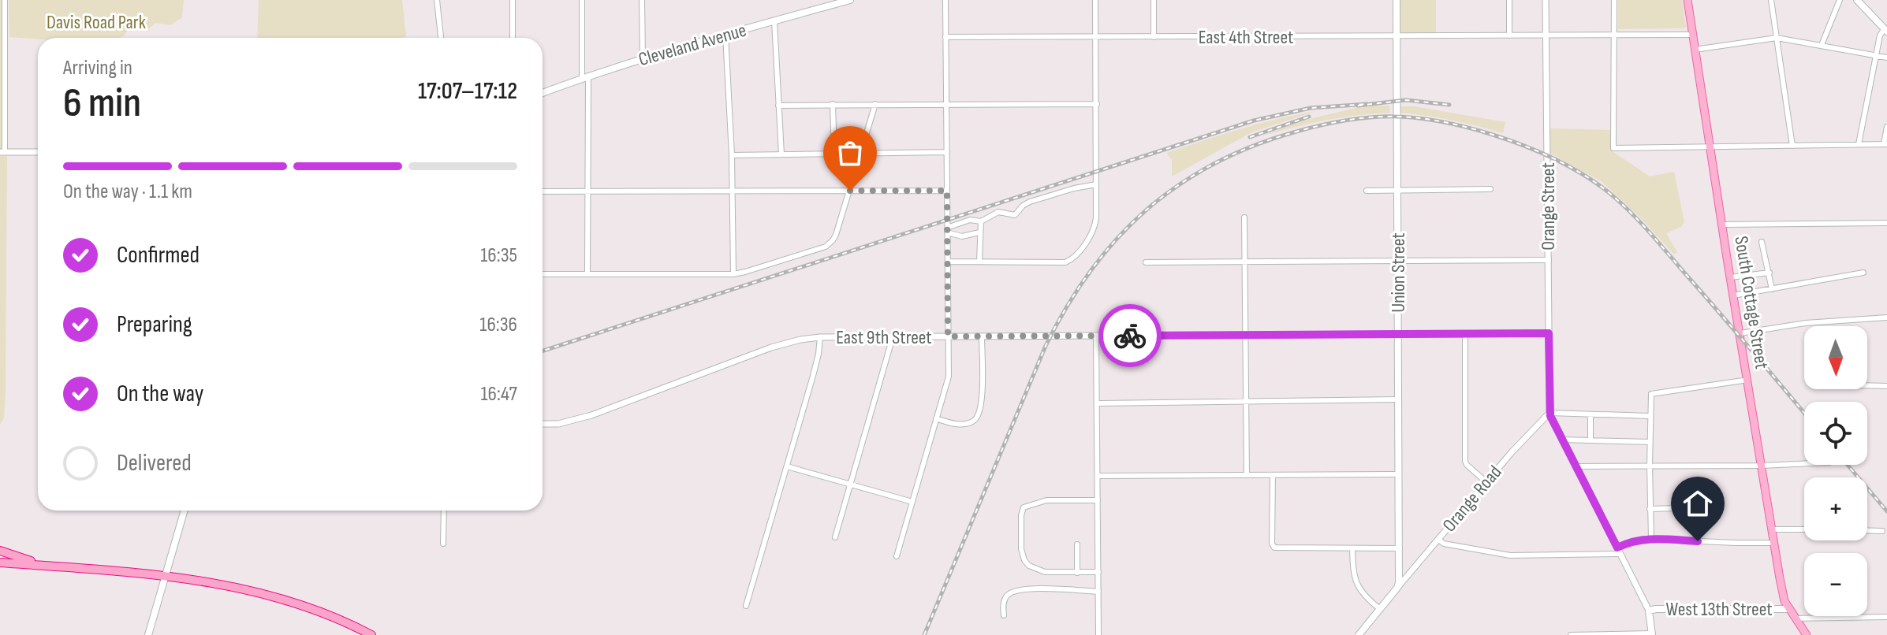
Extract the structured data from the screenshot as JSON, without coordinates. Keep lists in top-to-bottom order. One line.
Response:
{"streets":{"main road":["Cleveland Avenue","Union Street","South Cottage Street","Orange Road","West 13th Street"],"street":["East 4th Street","Orange Street","East 9th Street"]},"crossings":[["East 4th Street","Orange Street"],["East 4th Street","Union Street"],["East 4th Street","South Cottage Street"],["Orange Street","East 9th Street"],["Orange Street","Orange Road"],["Union Street","East 9th Street"],["Union Street","Orange Road"],["South Cottage Street","West 13th Street"]],"parks":["Davis Road Park"],"north":"bottom","page":{"heading":["6 min","Arriving in","17:07–17:12"],"bar":"On the way · 1.1 km","list":[["Confirmed","16:35"],["Preparing","16:36"],["On the way","16:47"],"Delivered"],"map_buttons":["+","−"]}}
